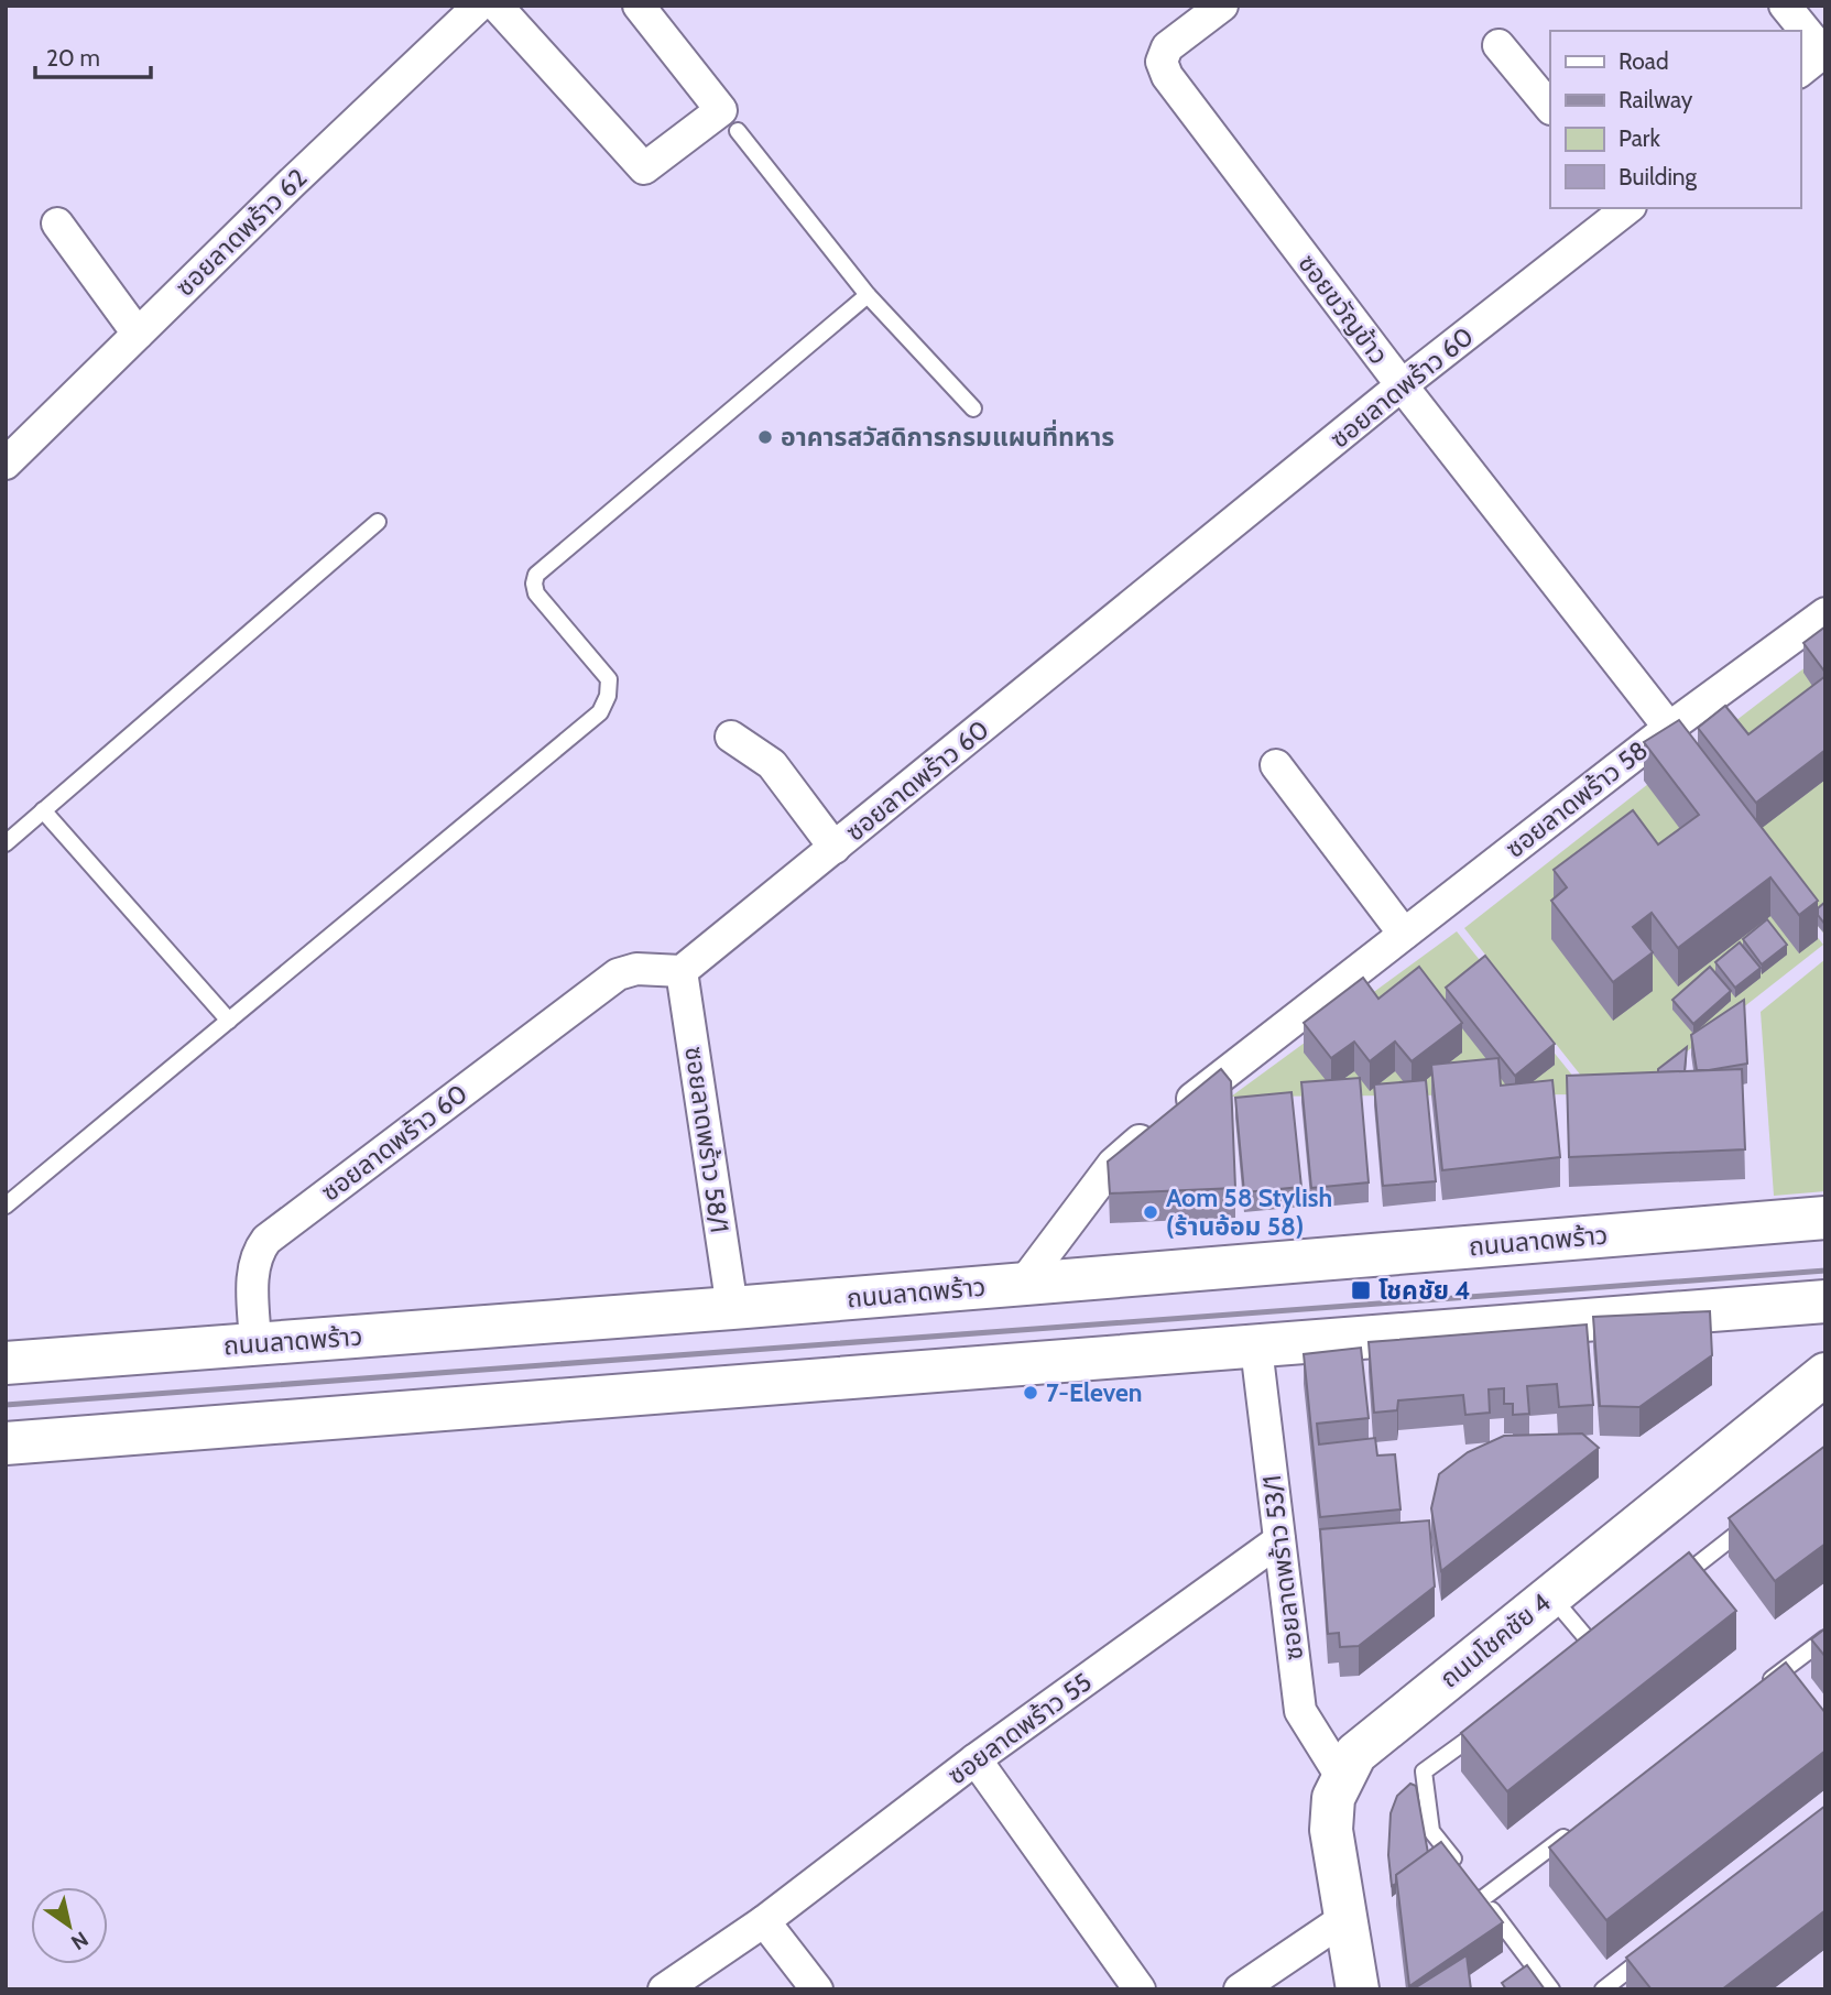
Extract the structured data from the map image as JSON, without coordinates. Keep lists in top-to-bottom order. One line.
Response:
{"streets":{"main road":["ถนนลาดพร้าว","ถนนโชคชัย 4"],"street":["ซอยลาดพร้าว 62","ซอยขวัญข้าว","ซอยลาดพร้าว 60","ซอยลาดพร้าว 58","ซอยลาดพร้าว 58/1","ซอยลาดพร้าว 53/1","ซอยลาดพร้าว 55"]},"crossings":[["ซอยขวัญข้าว","ซอยลาดพร้าว 60"],["ซอยขวัญข้าว","ซอยลาดพร้าว 58"],["ซอยลาดพร้าว 60","ซอยลาดพร้าว 58/1"],["ซอยลาดพร้าว 60","ถนนลาดพร้าว"],["ซอยลาดพร้าว 58","ถนนลาดพร้าว"],["ซอยลาดพร้าว 58/1","ถนนลาดพร้าว"],["ซอยลาดพร้าว 53/1","ถนนโชคชัย 4"],["ซอยลาดพร้าว 53/1","ซอยลาดพร้าว 55"]],"places":{"other":["อาคารสวัสดิการกรมแผนที่ทหาร","Aom 58 Stylish (ร้านอ้อม 58)","7-Eleven"],"transit":["โชคชัย 4"]},"legend":["Road","Railway","Park","Building"],"scale_bar":"20 m","north":"bottom right"}
